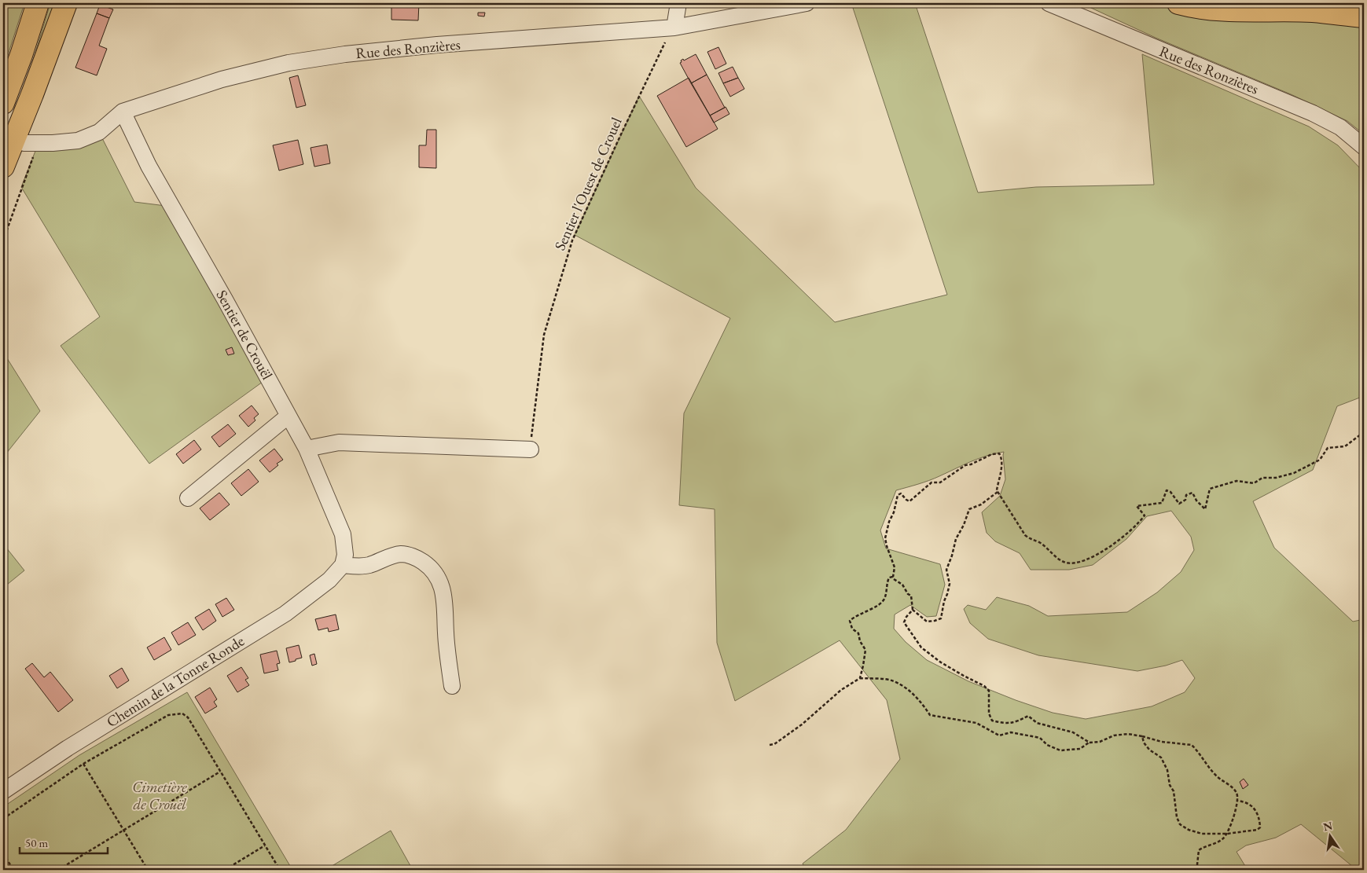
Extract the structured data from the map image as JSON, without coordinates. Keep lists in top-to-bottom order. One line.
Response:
{"streets":{"street":["Rue des Ronzières","Sentier de Crouël","Chemin de la Tonne Ronde"],"path":["Sentier l'Ouest de Crouel"]},"crossings":[["Rue des Ronzières","Sentier l'Ouest de Crouel"],["Rue des Ronzières","Sentier de Crouël"],["Sentier de Crouël","Chemin de la Tonne Ronde"]],"parks":["Cimetière de Crouël"],"scale_bar":"50 m","north":"top"}
